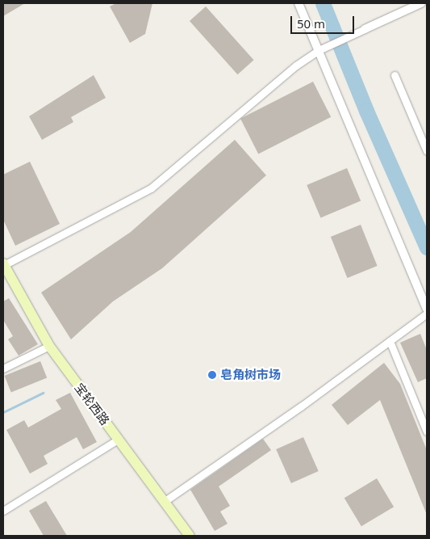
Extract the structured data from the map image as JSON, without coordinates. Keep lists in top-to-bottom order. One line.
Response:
{"streets":{"main road":["宝轮西路"]},"places":["皂角树市场"],"scale_bar":"50 m"}
